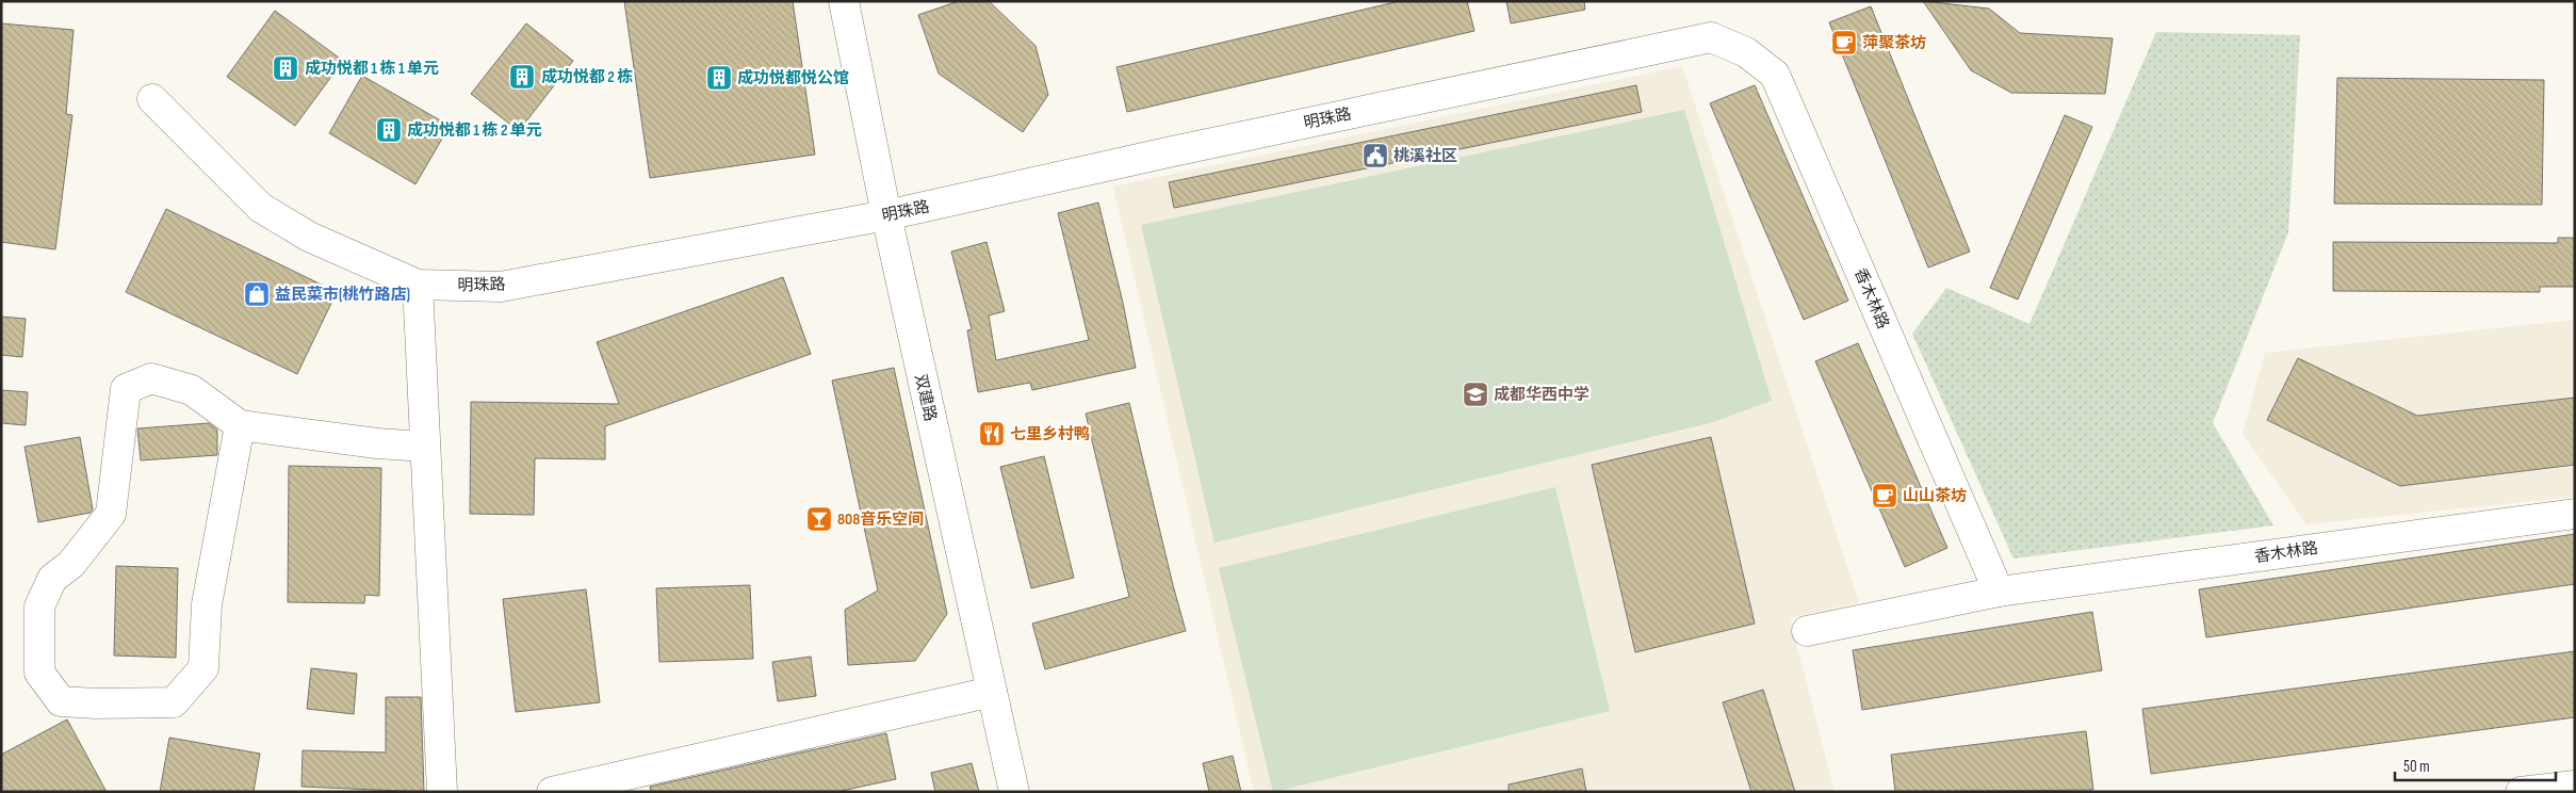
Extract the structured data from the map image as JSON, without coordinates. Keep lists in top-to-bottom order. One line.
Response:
{"streets":{"street":["明珠路","香木林路","双建路"]},"crossings":[["明珠路","香木林路"],["明珠路","双建路"]],"places":{"cafe":["萍聚茶坊","山山茶坊"],"building":["成功悦都 1 栋 1 单元","成功悦都 2 栋","成功悦都悦公馆","成功悦都 1 栋 2 单元"],"public building":["桃溪社区"],"shop":["益民菜市(桃竹路店)"],"school or university":["成都华西中学"],"restaurant":["七里乡村鸭"],"bar":["808音乐空间"]},"scale_bar":"50 m"}
